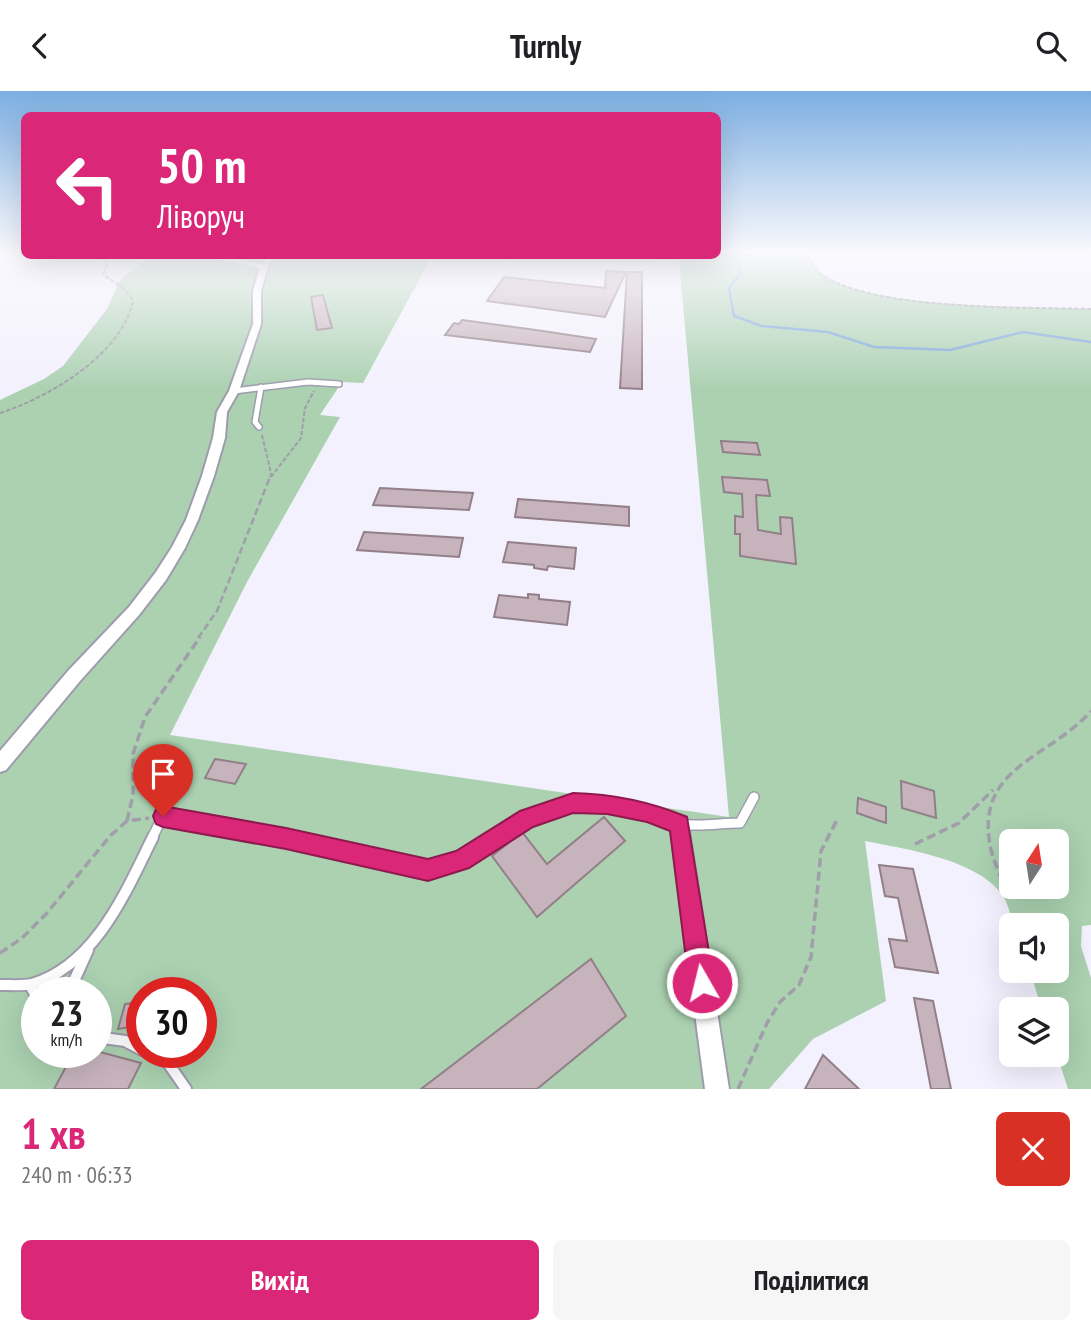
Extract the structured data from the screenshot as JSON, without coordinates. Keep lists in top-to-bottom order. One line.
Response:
{"north":"top","page":{"header":"Turnly","turn":["50 m","Ліворуч"],"speed":"23 km/h","limit":"30","heading":["1 хв","240 m · 06:33"],"buttons":["Вихід","Поділитися"]}}
